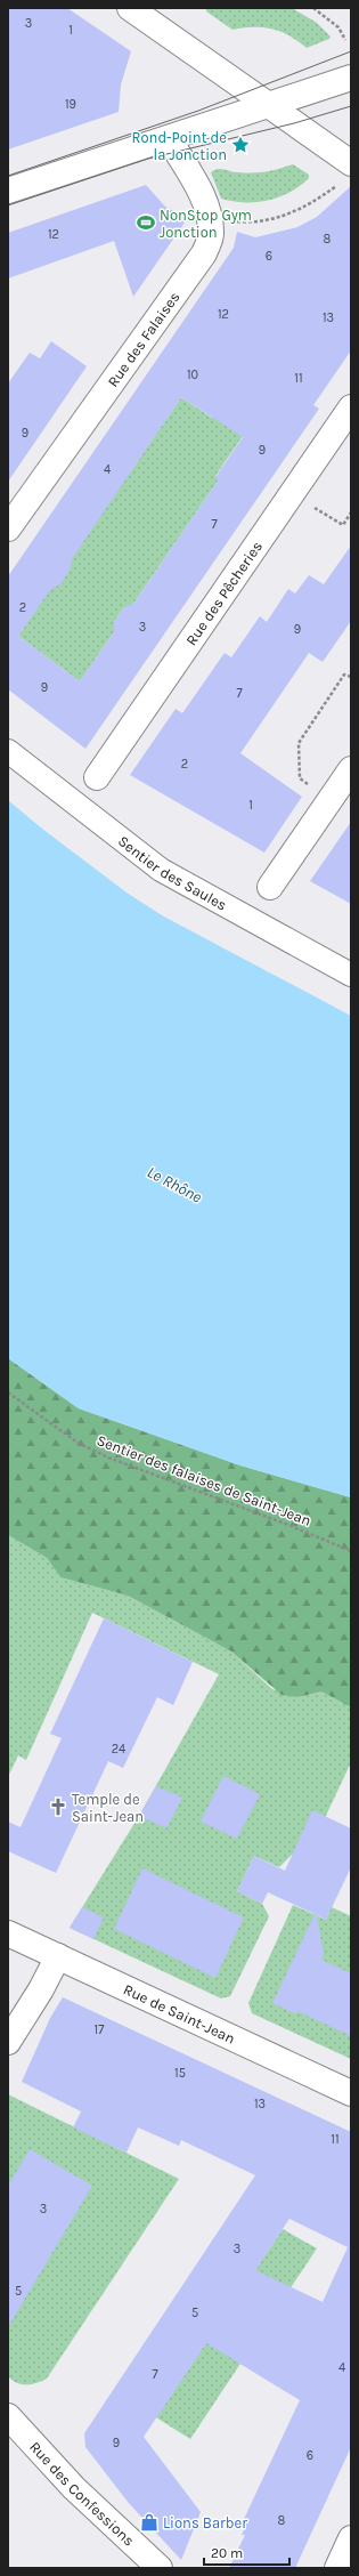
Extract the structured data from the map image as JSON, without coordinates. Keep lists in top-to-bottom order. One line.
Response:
{"streets":{"street":["Rue des Falaises","Rue des Pêcheries","Sentier des Saules","Rue de Saint-Jean","Rue des Confessions"],"path":["Sentier des falaises de Saint-Jean"]},"water":["Le Rhône"],"places":{"place":["Rond-Point de la Jonction"],"sports":["NonStop Gym Jonction"],"church":["Temple de Saint-Jean"],"shop":["Lions Barber"]},"house_numbers":["3","1","19","12","8","6","12","13","10","11","9","9","4","7","2","3","9","9","7","2","1","24","17","15","13","11","3","3","5","5","4","7","9","6","8"],"scale_bar":"20 m"}
